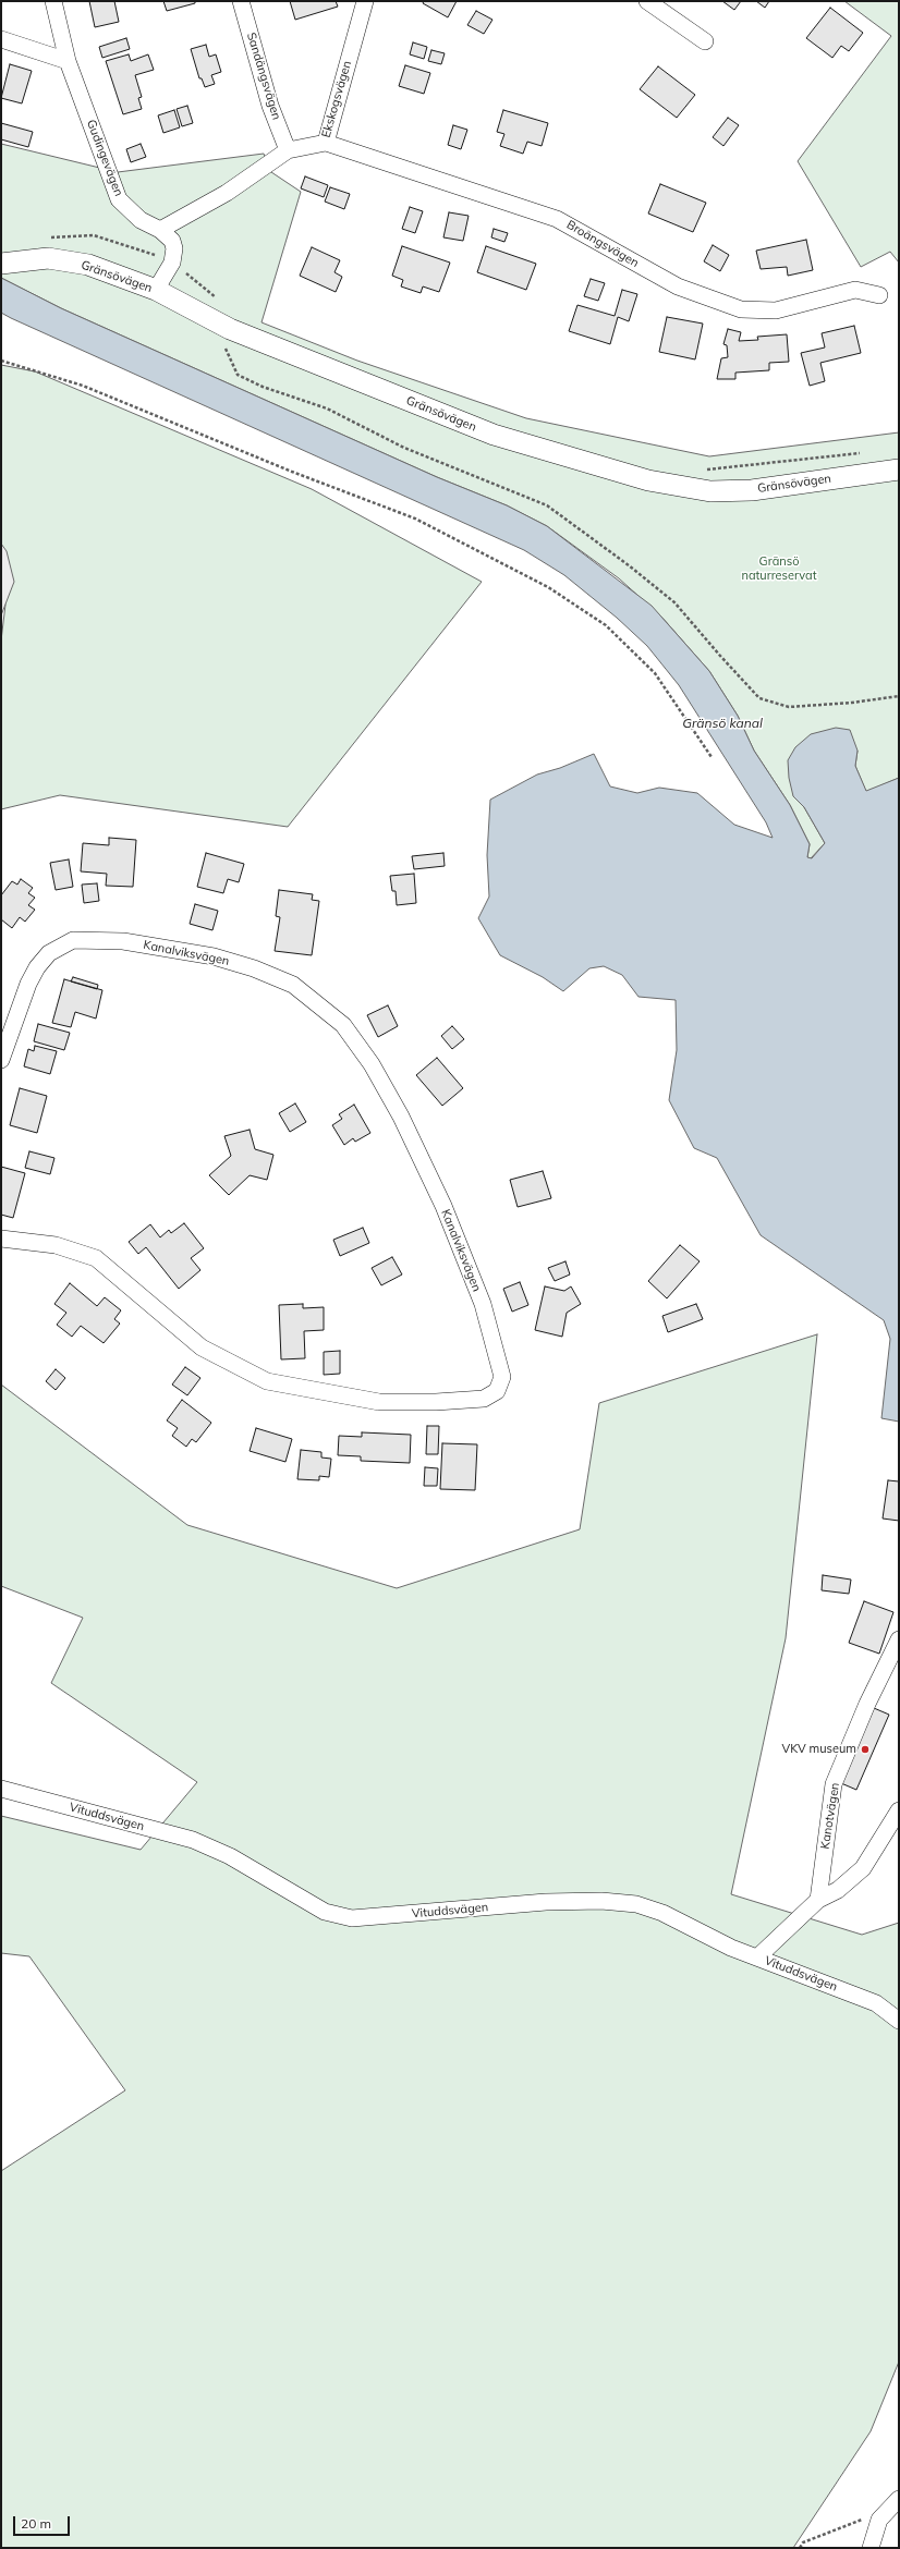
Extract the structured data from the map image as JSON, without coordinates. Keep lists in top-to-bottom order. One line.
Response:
{"streets":{"street":["Sandängsvägen","Ekskogsvägen","Gudingevägen","Broängsvägen","Gränsövägen","Kanalviksvägen","Kanotvägen","Vituddsvägen"]},"crossings":[["Sandängsvägen","Ekskogsvägen"],["Ekskogsvägen","Gudingevägen"],["Ekskogsvägen","Broängsvägen"]],"water":["Gränsö kanal"],"parks":["Gränsö naturreservat"],"places":["VKV museum"],"scale_bar":"20 m"}
